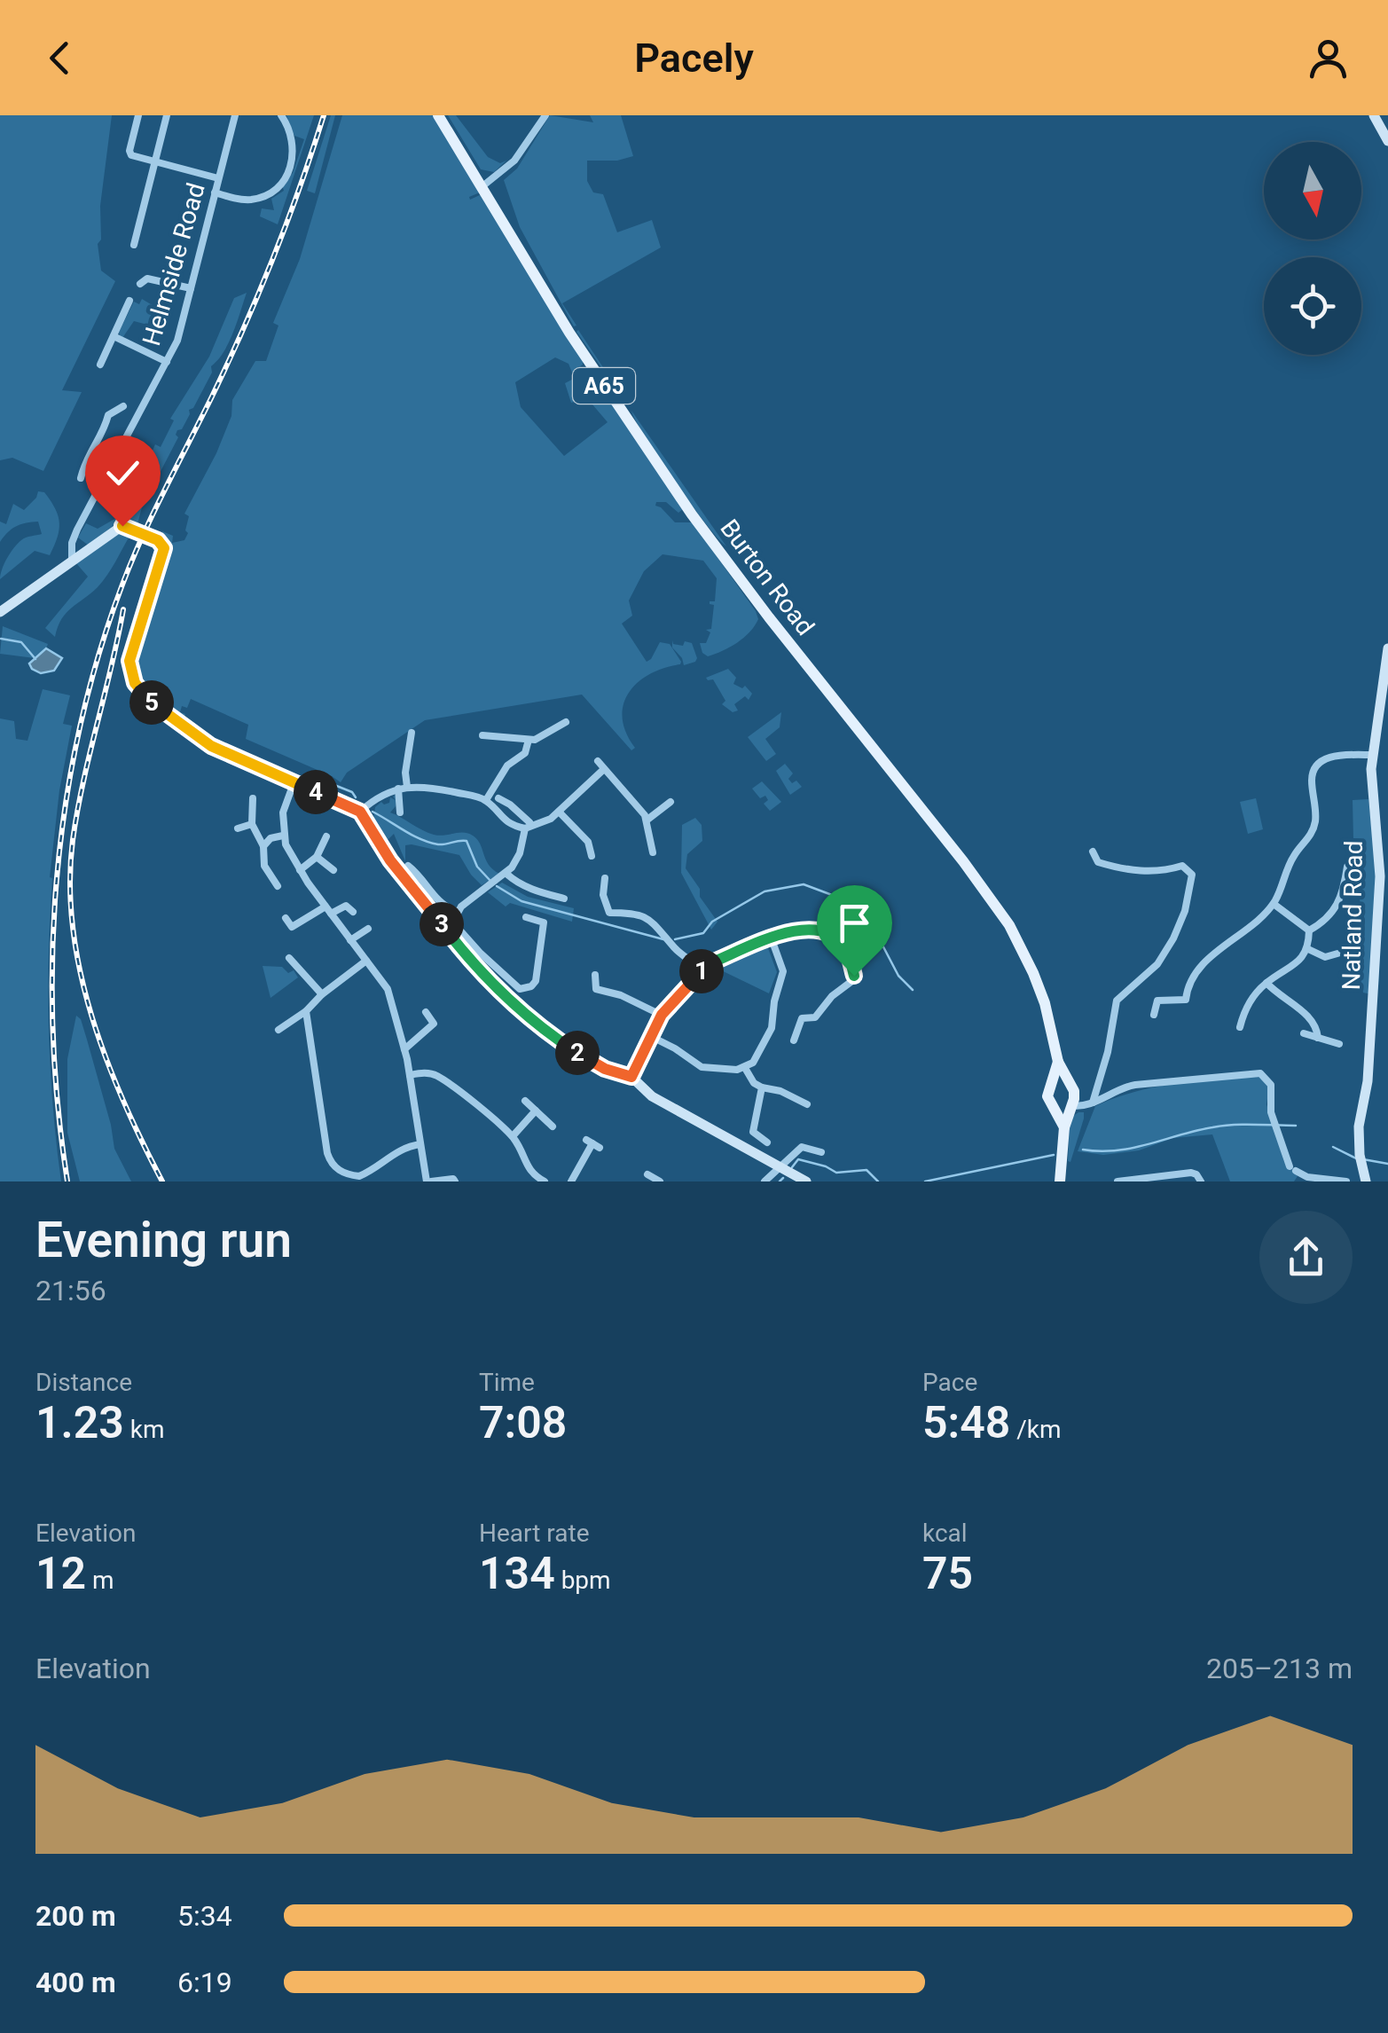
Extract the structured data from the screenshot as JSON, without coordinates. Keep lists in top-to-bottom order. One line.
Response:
{"streets":{"main road":["A65","Burton Road","Natland Road"],"street":["Helmside Road"]},"crossings":[["A65","Burton Road"]],"north":"bottom","page":{"header":"Pacely","pins":["5","4","3","1","2"],"heading":["Evening run","21:56"],"stats":[["Distance","1.23 km"],["Time","7:08"],["Pace","5:48 /km"],["Elevation","12 m"],["Heart rate","134 bpm"],["kcal","75"]],"chart":["Elevation","205–213 m"],"list":[{"name":"200 m","note":"5:34"},{"name":"400 m","note":"6:19"}]}}
